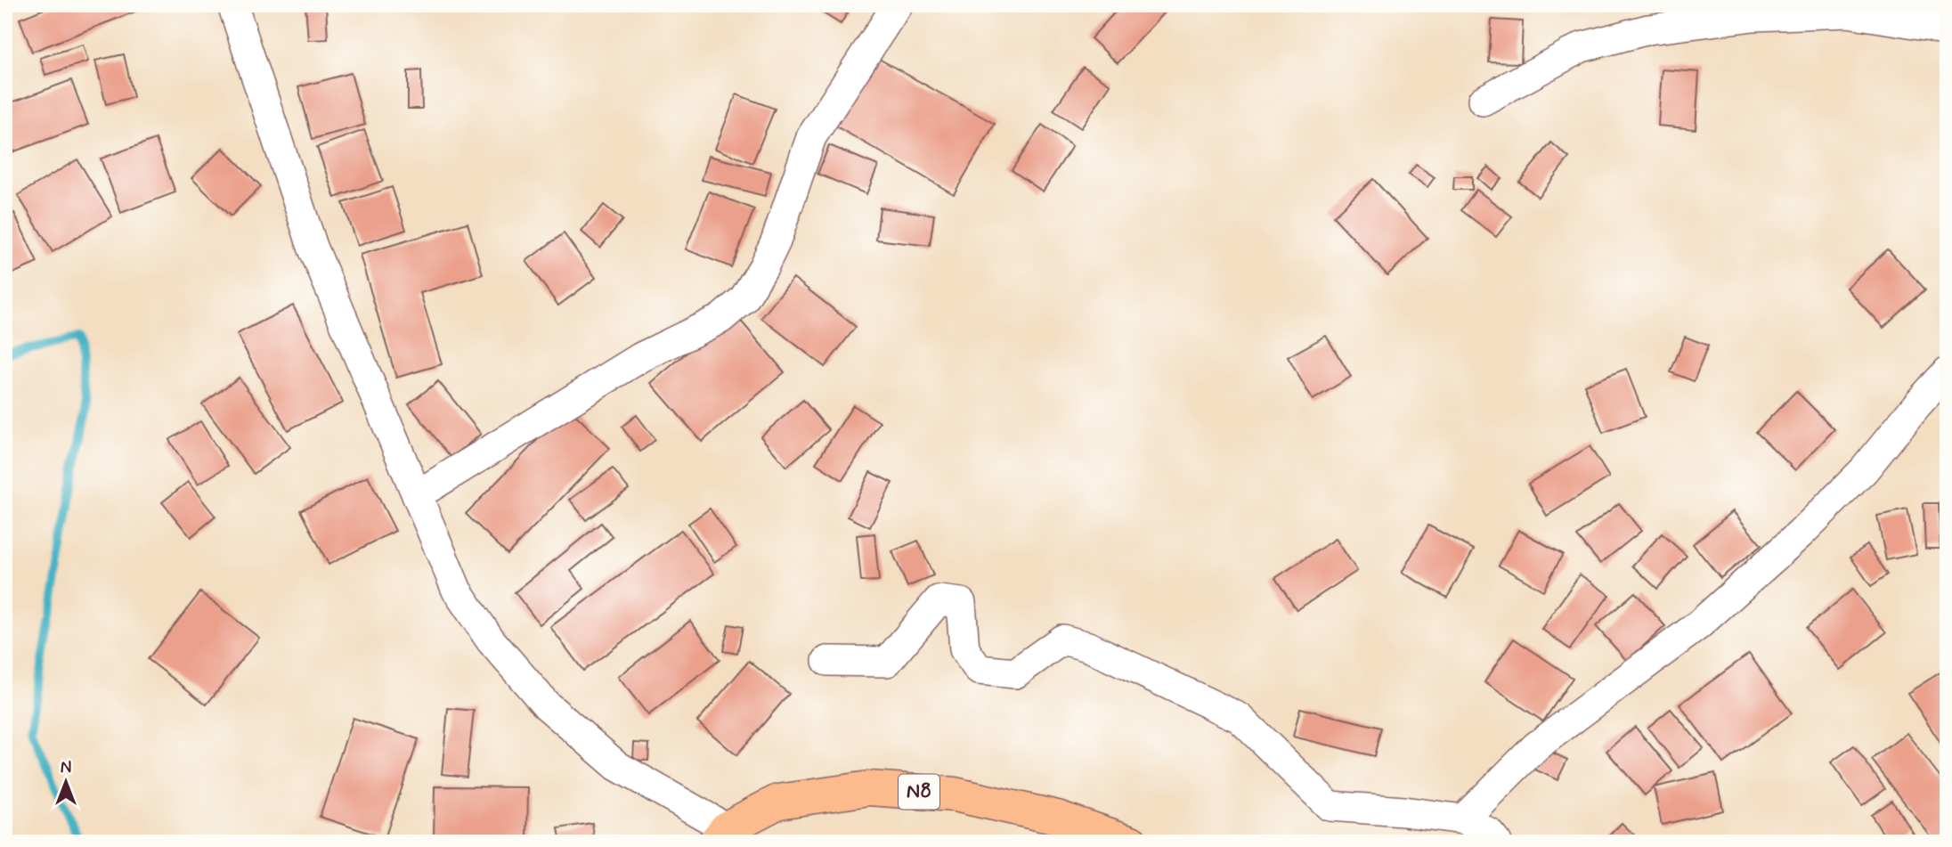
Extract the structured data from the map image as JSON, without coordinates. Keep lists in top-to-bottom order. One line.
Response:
{"streets":{"highway":["N8"]},"north":"top"}
